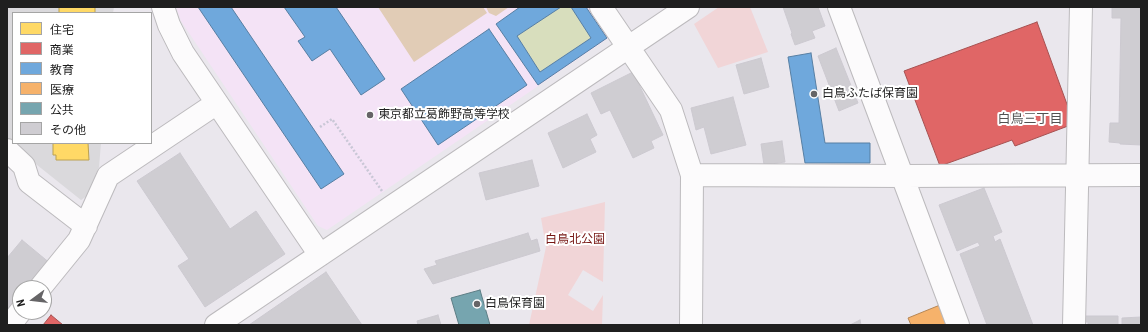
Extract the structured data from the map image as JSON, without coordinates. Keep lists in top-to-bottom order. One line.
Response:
{"districts":["白鳥三丁目"],"parks":["白鳥北公園"],"places":["白鳥ふたば保育園","東京都立葛飾野高等学校","白鳥保育園"],"legend":["住宅","商業","教育","医療","公共","その他"],"north":"left"}
